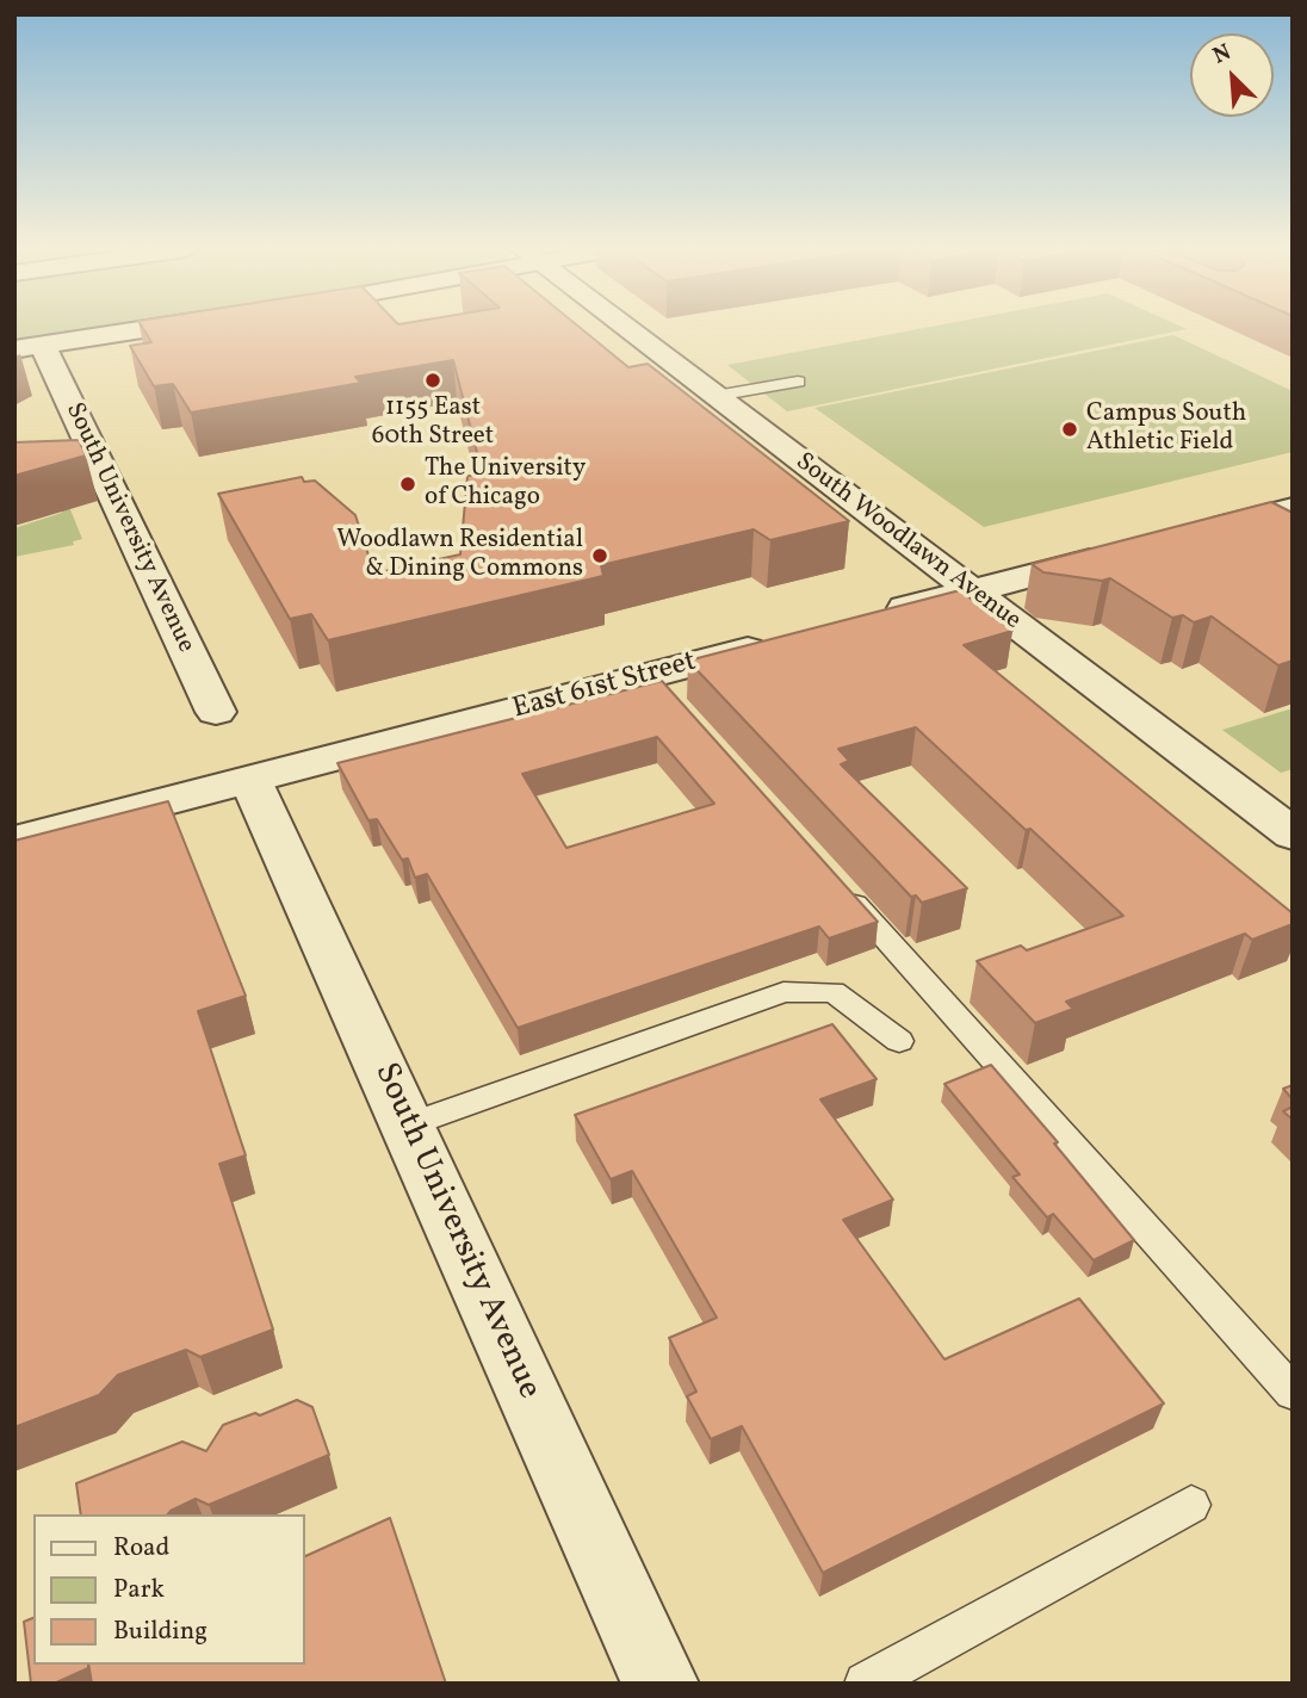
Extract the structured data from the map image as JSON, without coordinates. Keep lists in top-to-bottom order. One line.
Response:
{"streets":{"street":["South University Avenue","South Woodlawn Avenue","East 61st Street"]},"crossings":[["South University Avenue","East 61st Street"]],"places":["1155 East 60th Street","Campus South Athletic Field","The University of Chicago","Woodlawn Residential & Dining Commons"],"legend":["Road","Park","Building"],"north":"top left"}
